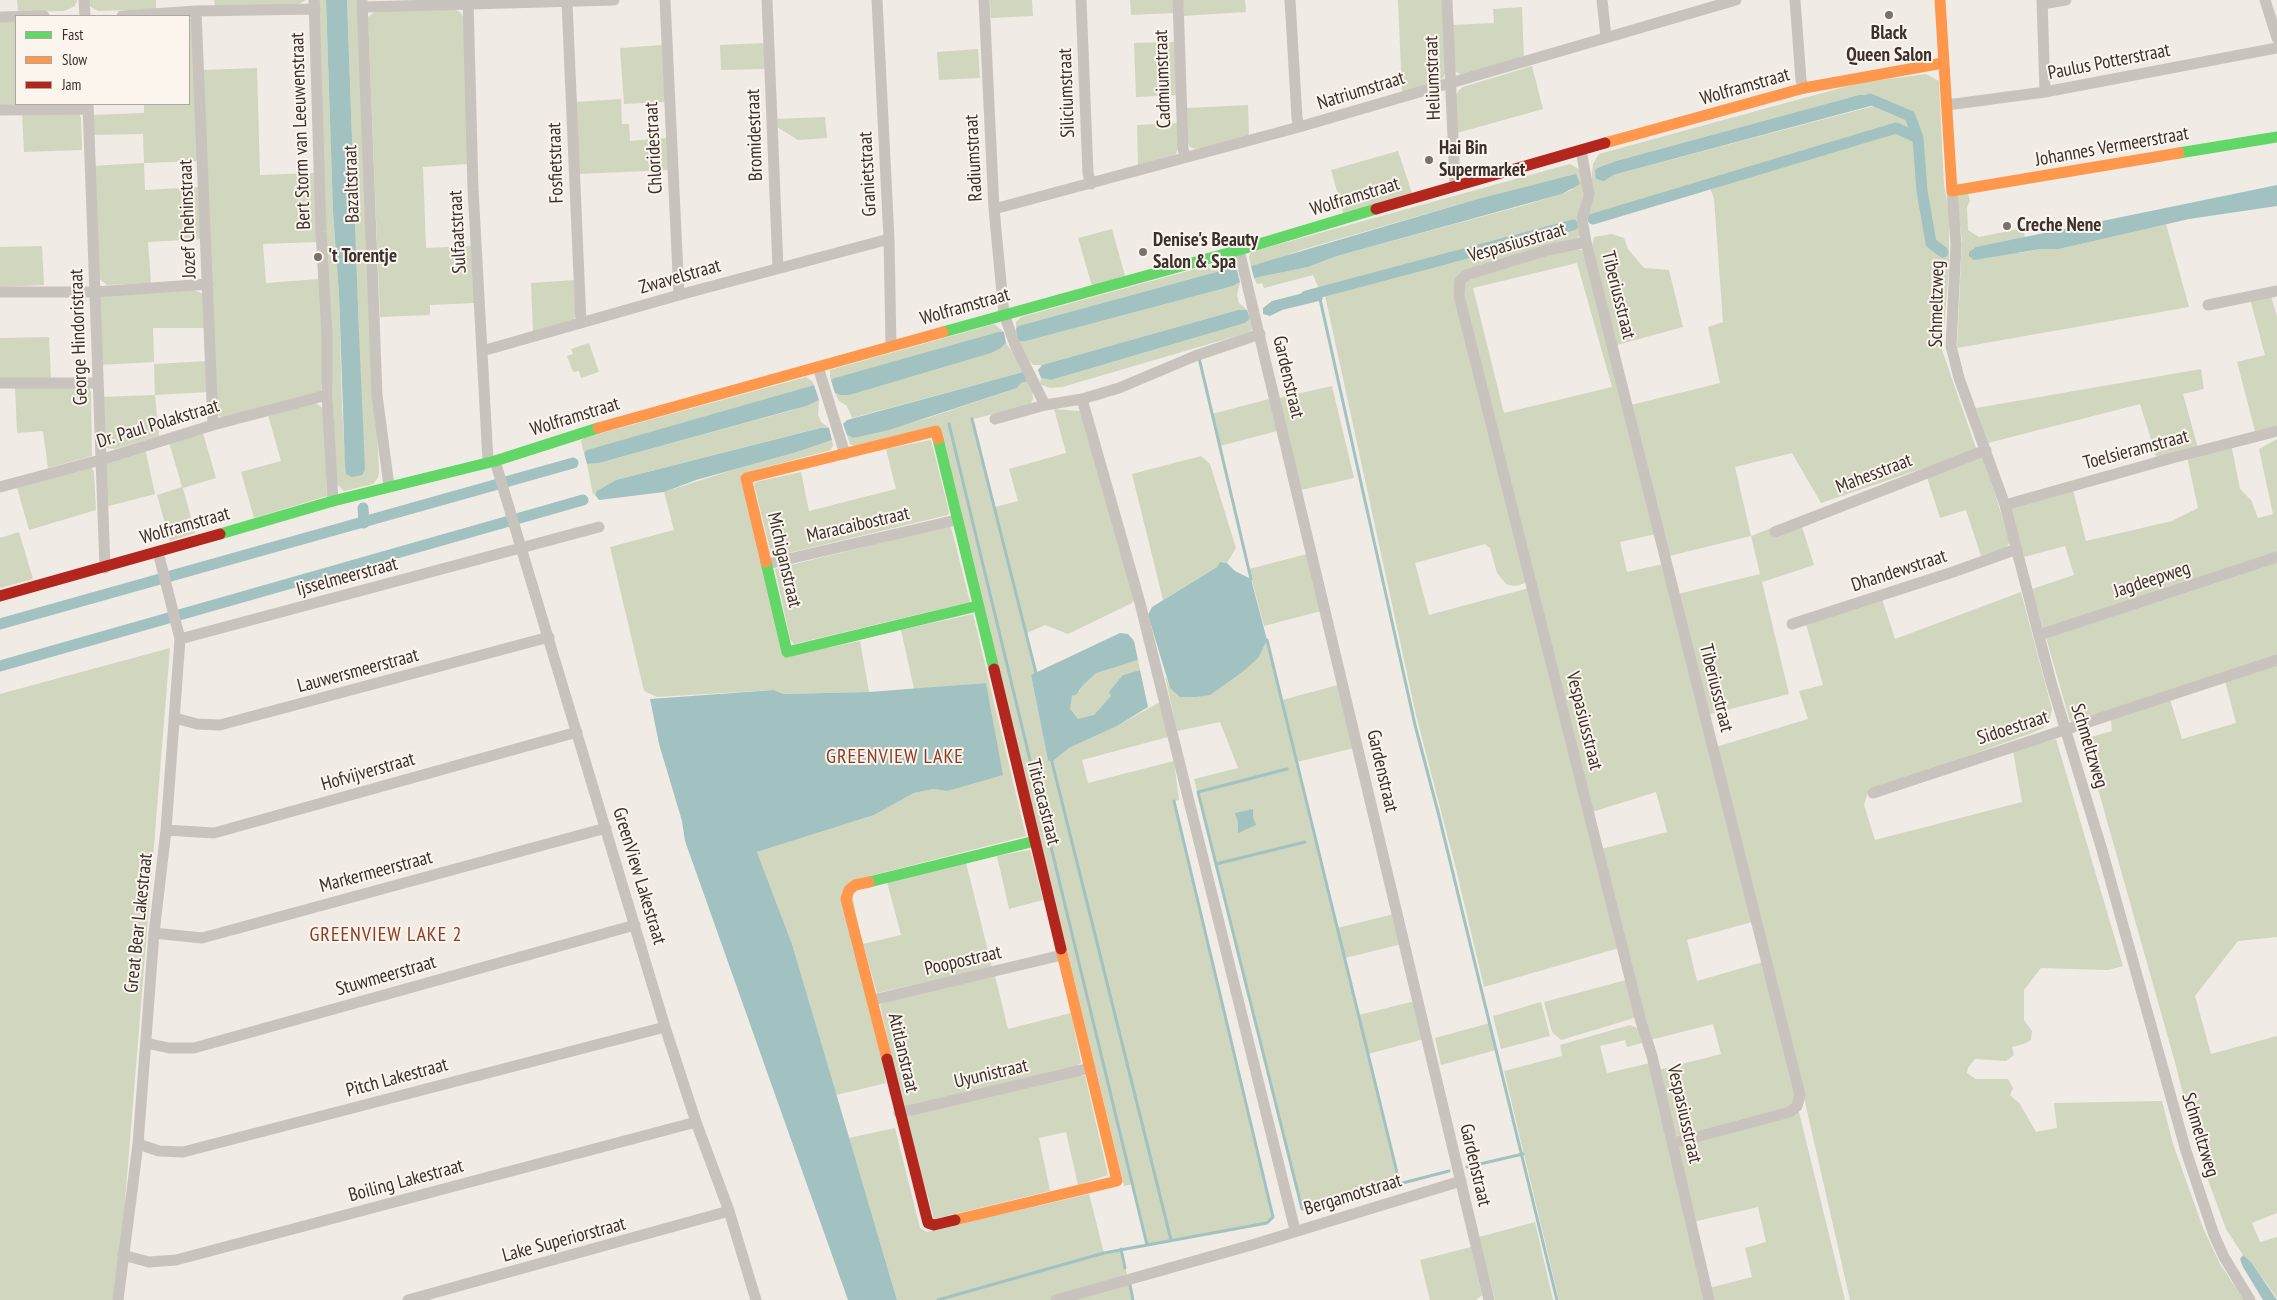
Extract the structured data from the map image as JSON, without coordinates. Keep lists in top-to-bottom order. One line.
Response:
{"streets":{"street":["Paulus Potterstraat","Heliumstraat","Cadmiumstraat","Wolframstraat","Natriumstraat","Siliciumstraat","Bert Storm van Leeuwenstraat","Bromidestraat","Johannes Vermeerstraat","Chloridestraat","Radiumstraat","Fosfietstraat","Granietstraat","Bazaltstraat","Jozef Chehinstraat","Sulfaatstraat","Vespasiusstraat","Zwavelstraat","Tiberiusstraat","Schmeltzweg","George Hindoristraat","Gardenstraat","Dr. Paul Polakstraat","Toelsieramstraat","Mahesstraat","Maracaibostraat","Michiganstraat","Dhandewstraat","Ijsselmeerstraat","Jagdeepweg","Lauwersmeerstraat","Sidoestraat","Hofvijverstraat","Titicacastraat","Markermeerstraat","GreenView Lakestraat","Great Bear Lakestraat","Poopostraat","Stuwmeerstraat","Atitlanstraat","Uyunistraat","Pitch Lakestraat","Boiling Lakestraat","Bergamotstraat","Lake Superiorstraat"]},"crossings":[["Heliumstraat","Wolframstraat"],["Heliumstraat","Natriumstraat"],["Cadmiumstraat","Natriumstraat"],["Wolframstraat","Bert Storm van Leeuwenstraat"],["Wolframstraat","Radiumstraat"],["Wolframstraat","Granietstraat"],["Wolframstraat","Bazaltstraat"],["Wolframstraat","Sulfaatstraat"],["Wolframstraat","Tiberiusstraat"],["Wolframstraat","George Hindoristraat"],["Wolframstraat","Gardenstraat"],["Wolframstraat","GreenView Lakestraat"],["Wolframstraat","Great Bear Lakestraat"],["Natriumstraat","Siliciumstraat"],["Natriumstraat","Radiumstraat"],["Bert Storm van Leeuwenstraat","Dr. Paul Polakstraat"],["Bromidestraat","Zwavelstraat"],["Johannes Vermeerstraat","Schmeltzweg"],["Chloridestraat","Zwavelstraat"],["Fosfietstraat","Zwavelstraat"],["Granietstraat","Zwavelstraat"],["Jozef Chehinstraat","Dr. Paul Polakstraat"],["Sulfaatstraat","Zwavelstraat"],["Sulfaatstraat","GreenView Lakestraat"],["Vespasiusstraat","Tiberiusstraat"],["Schmeltzweg","Toelsieramstraat"],["Schmeltzweg","Mahesstraat"],["Schmeltzweg","Dhandewstraat"],["Schmeltzweg","Jagdeepweg"],["Schmeltzweg","Sidoestraat"],["George Hindoristraat","Dr. Paul Polakstraat"],["Gardenstraat","Bergamotstraat"],["Maracaibostraat","Michiganstraat"],["Maracaibostraat","Titicacastraat"],["Michiganstraat","Titicacastraat"],["Ijsselmeerstraat","GreenView Lakestraat"],["Ijsselmeerstraat","Great Bear Lakestraat"],["Lauwersmeerstraat","GreenView Lakestraat"],["Lauwersmeerstraat","Great Bear Lakestraat"],["Hofvijverstraat","GreenView Lakestraat"],["Hofvijverstraat","Great Bear Lakestraat"],["Titicacastraat","Poopostraat"],["Titicacastraat","Atitlanstraat"],["Titicacastraat","Uyunistraat"],["Markermeerstraat","GreenView Lakestraat"],["Markermeerstraat","Great Bear Lakestraat"],["GreenView Lakestraat","Stuwmeerstraat"],["GreenView Lakestraat","Pitch Lakestraat"],["GreenView Lakestraat","Boiling Lakestraat"],["GreenView Lakestraat","Lake Superiorstraat"],["Great Bear Lakestraat","Stuwmeerstraat"],["Great Bear Lakestraat","Pitch Lakestraat"],["Great Bear Lakestraat","Boiling Lakestraat"],["Poopostraat","Atitlanstraat"],["Atitlanstraat","Uyunistraat"]],"districts":["GREENVIEW LAKE","GREENVIEW LAKE 2"],"places":["Black Queen Salon","Hai Bin Supermarket","Creche Nene","Denise's Beauty Salon & Spa","'t Torentje"],"legend":["Fast","Slow","Jam"]}
